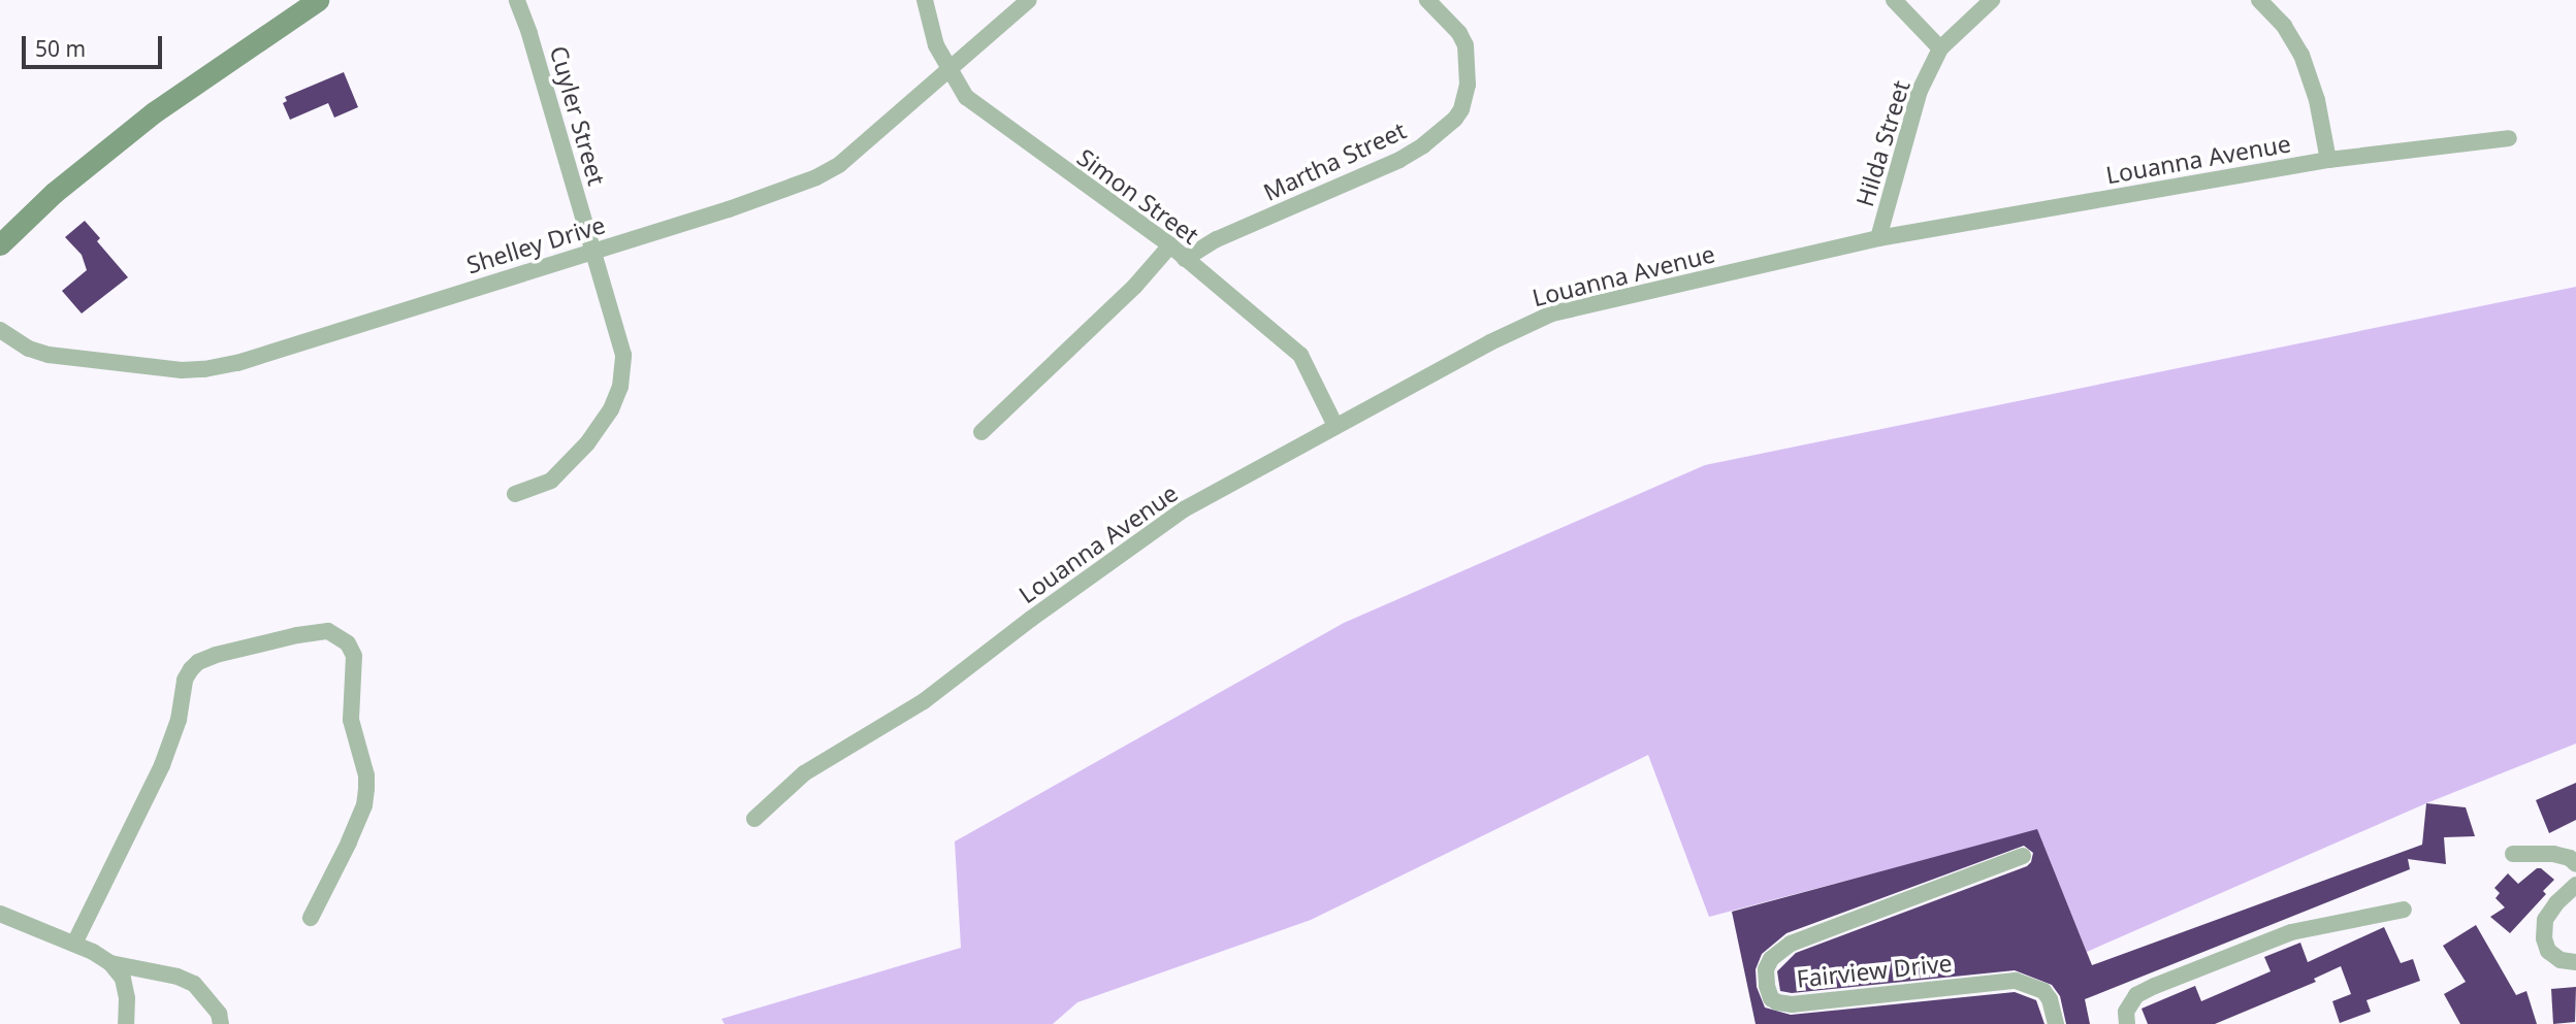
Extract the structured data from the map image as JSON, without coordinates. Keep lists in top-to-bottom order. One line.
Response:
{"streets":{"street":["Cuyler Street","Hilda Street","Louanna Avenue","Martha Street","Simon Street","Shelley Drive","Fairview Drive"]},"crossings":[["Cuyler Street","Shelley Drive"],["Hilda Street","Louanna Avenue"],["Louanna Avenue","Simon Street"],["Martha Street","Simon Street"],["Simon Street","Shelley Drive"]],"scale_bar":"50 m"}
